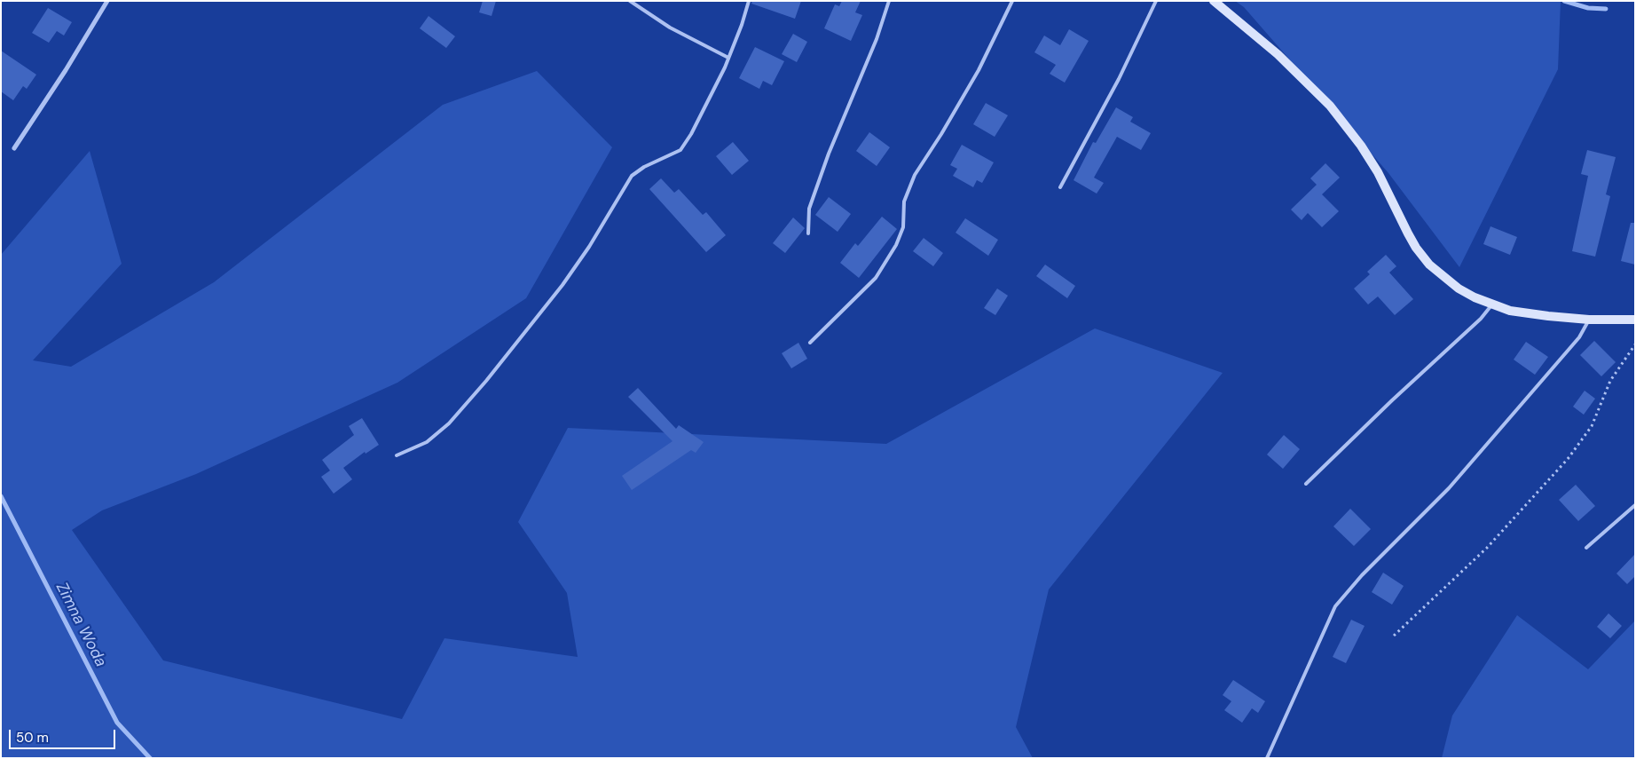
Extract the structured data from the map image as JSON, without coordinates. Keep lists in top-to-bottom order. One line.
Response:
{"water":["Zimna Woda"],"scale_bar":"50 m"}
